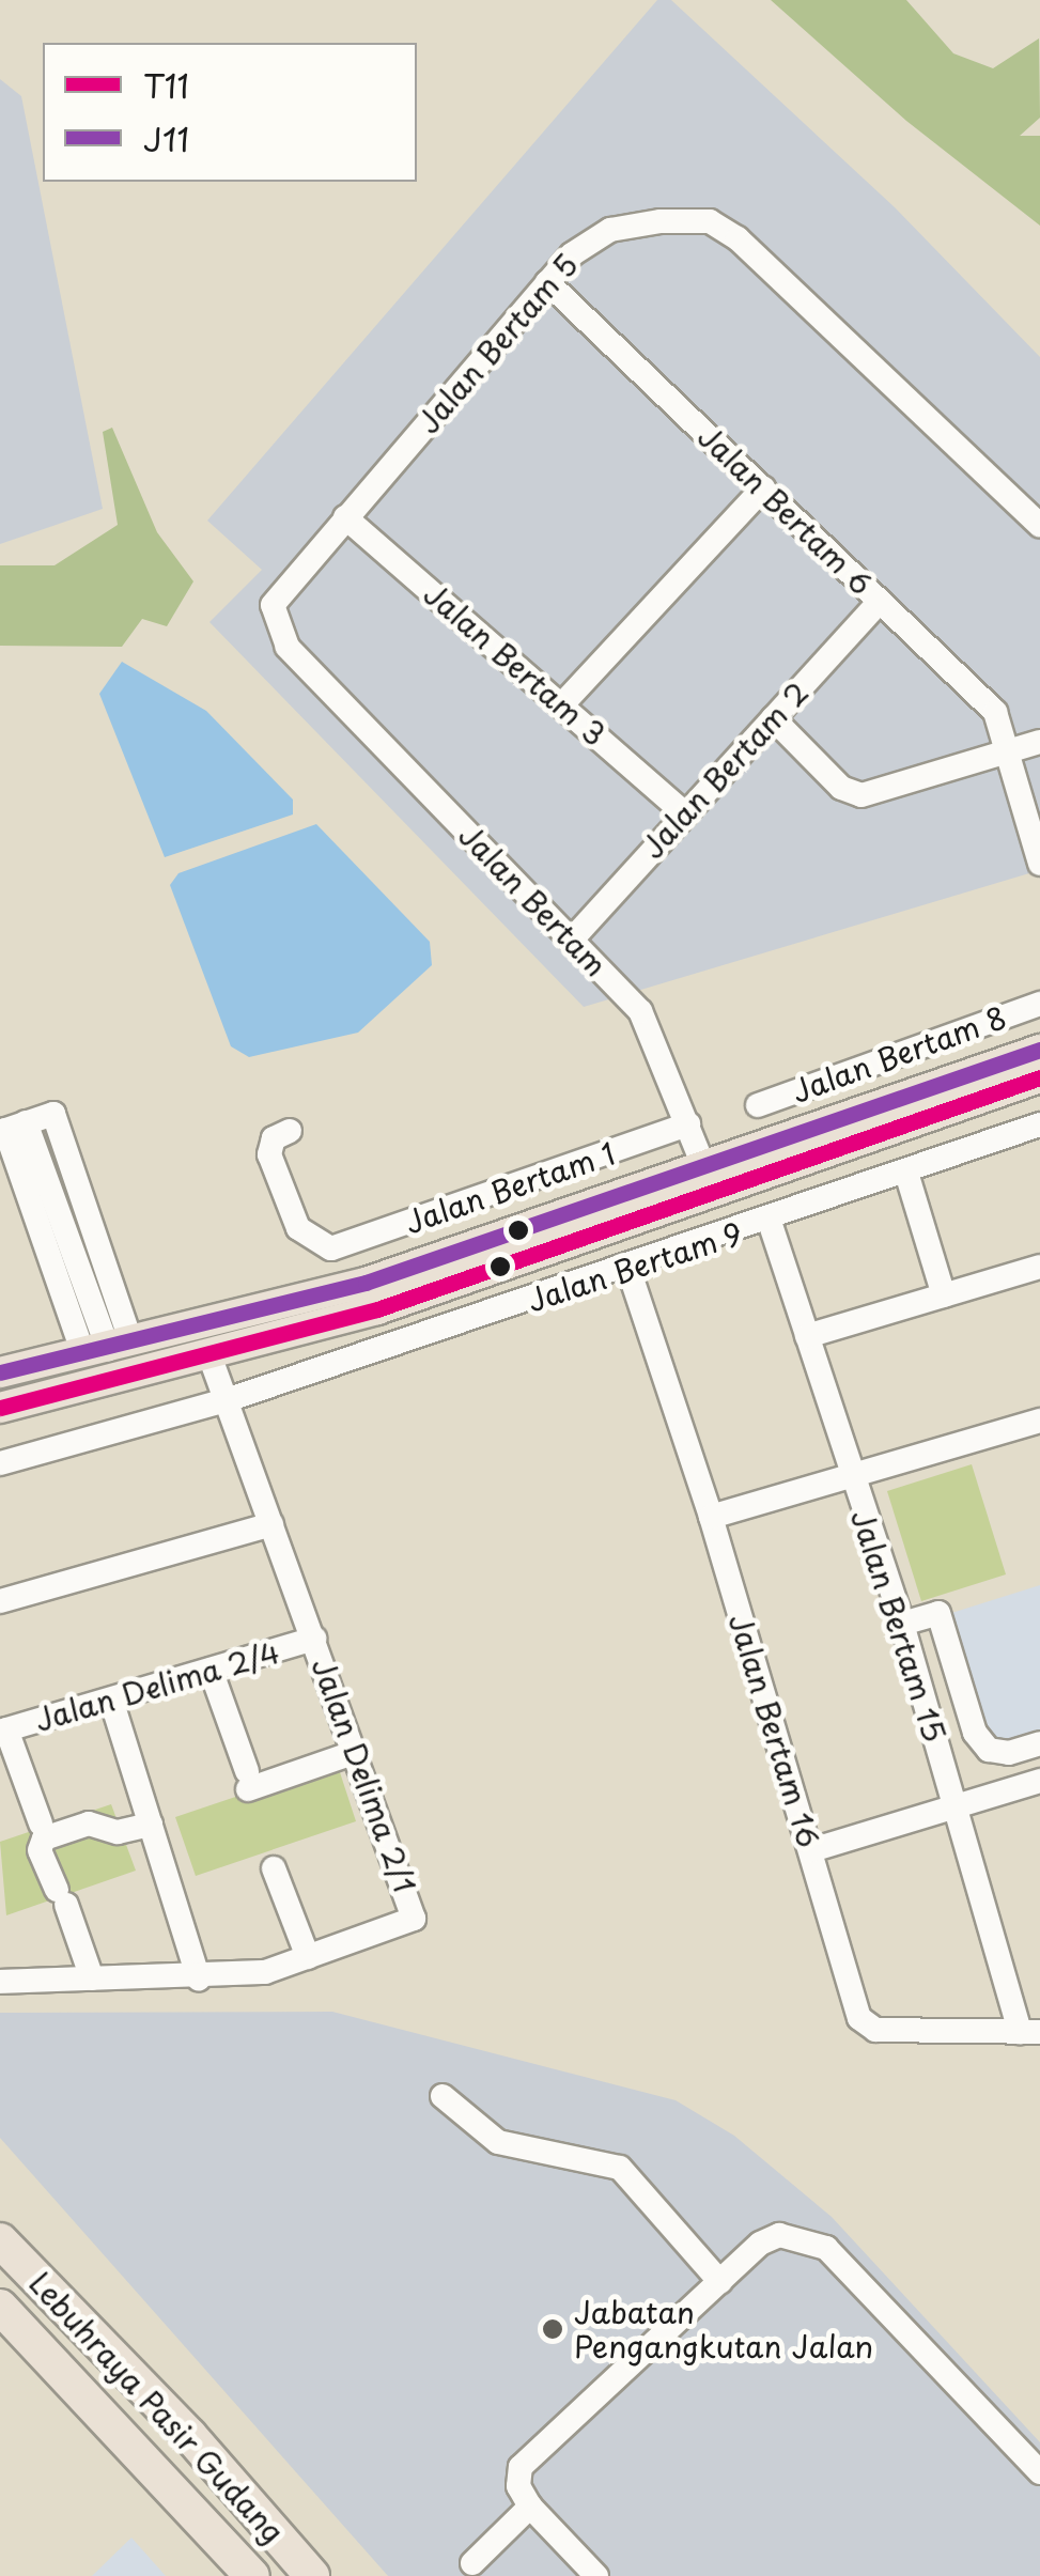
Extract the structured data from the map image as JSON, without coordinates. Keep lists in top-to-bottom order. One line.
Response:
{"streets":{"highway":["Lebuhraya Pasir Gudang"],"street":["Jalan Bertam 5","Jalan Bertam 6","Jalan Bertam 3","Jalan Bertam 2","Jalan Bertam","Jalan Bertam 8","Jalan Bertam 1","Jalan Bertam 9","Jalan Bertam 15","Jalan Delima 2/4","Jalan Bertam 16","Jalan Delima 2/1"]},"crossings":[["Jalan Bertam 5","Jalan Bertam 6"],["Jalan Bertam 5","Jalan Bertam 3"],["Jalan Bertam 5","Jalan Bertam"],["Jalan Bertam 6","Jalan Bertam 2"],["Jalan Bertam 3","Jalan Bertam 2"],["Jalan Bertam 2","Jalan Bertam"],["Jalan Bertam","Jalan Bertam 1"],["Jalan Bertam 9","Jalan Bertam 15"],["Jalan Bertam 9","Jalan Bertam 16"],["Jalan Bertam 9","Jalan Delima 2/1"],["Jalan Bertam 15","Jalan Bertam 16"],["Jalan Delima 2/4","Jalan Delima 2/1"]],"places":["Jabatan Pengangkutan Jalan"],"lines":["transit line J11","transit line T11"],"legend":["T11","J11"]}
